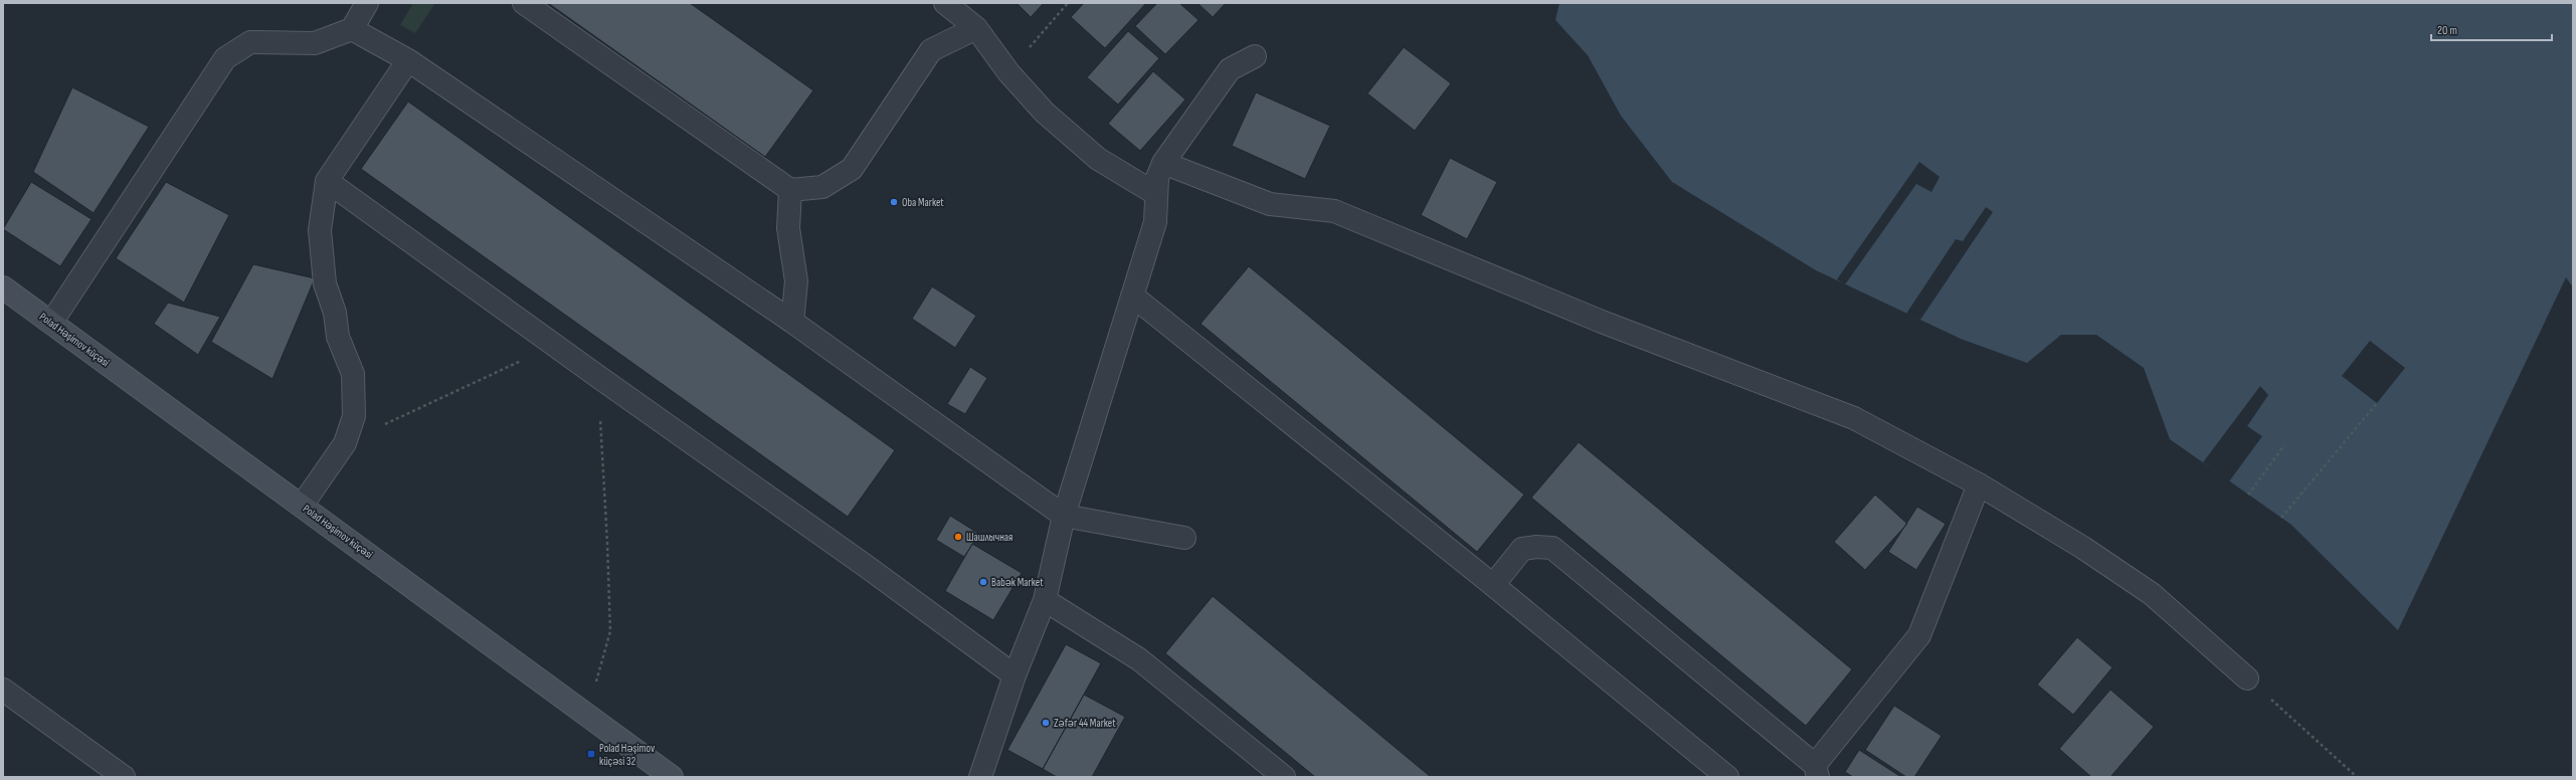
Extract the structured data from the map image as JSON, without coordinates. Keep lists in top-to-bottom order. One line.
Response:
{"streets":{"street":["Polad Həşimov küçəsi"]},"places":{"other":["Oba Market","Шашлычная","Babək Market","Zəfər 44 Market"],"transit":["Polad Həşimov küçəsi 32"]},"scale_bar":"20 m"}
